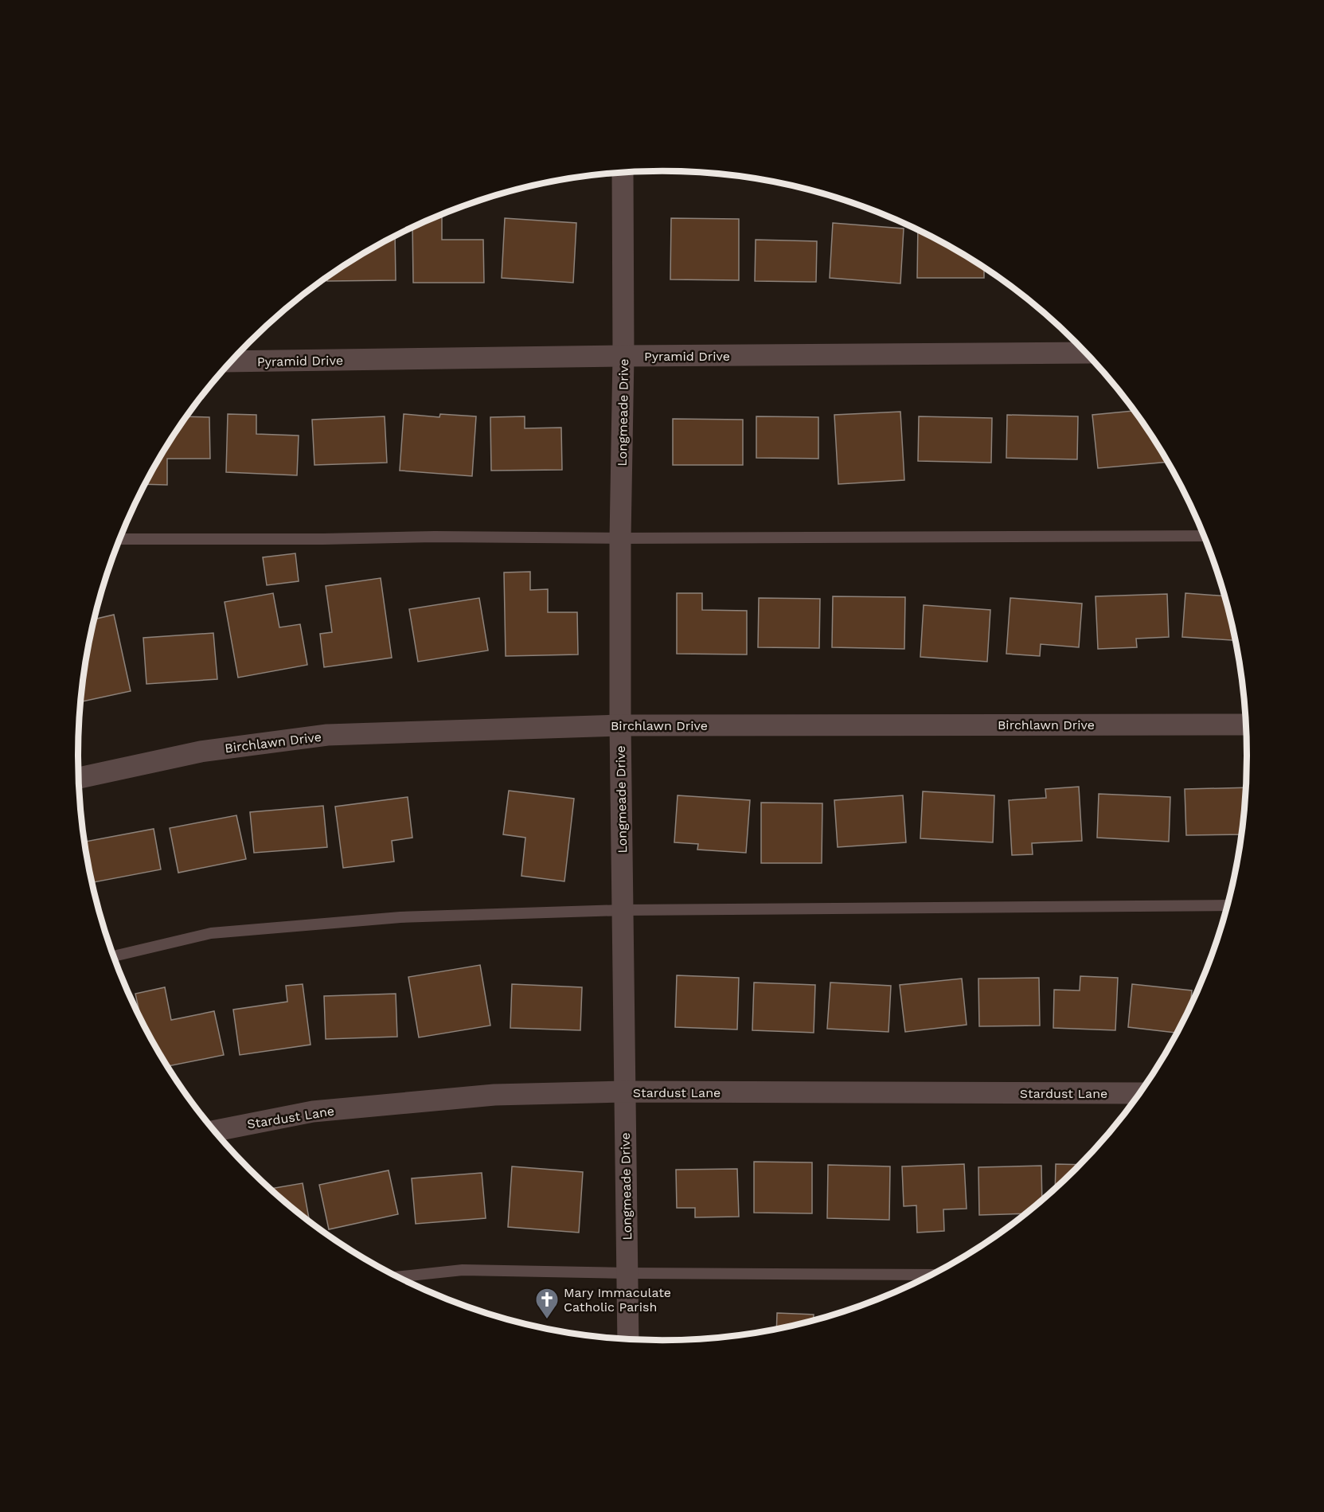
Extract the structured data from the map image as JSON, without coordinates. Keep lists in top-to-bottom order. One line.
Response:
{"streets":{"street":["Pyramid Drive","Longmeade Drive","Birchlawn Drive","Stardust Lane"]},"crossings":[["Pyramid Drive","Longmeade Drive"],["Longmeade Drive","Birchlawn Drive"],["Longmeade Drive","Stardust Lane"]],"places":{"church":["Mary Immaculate Catholic Parish"]}}
